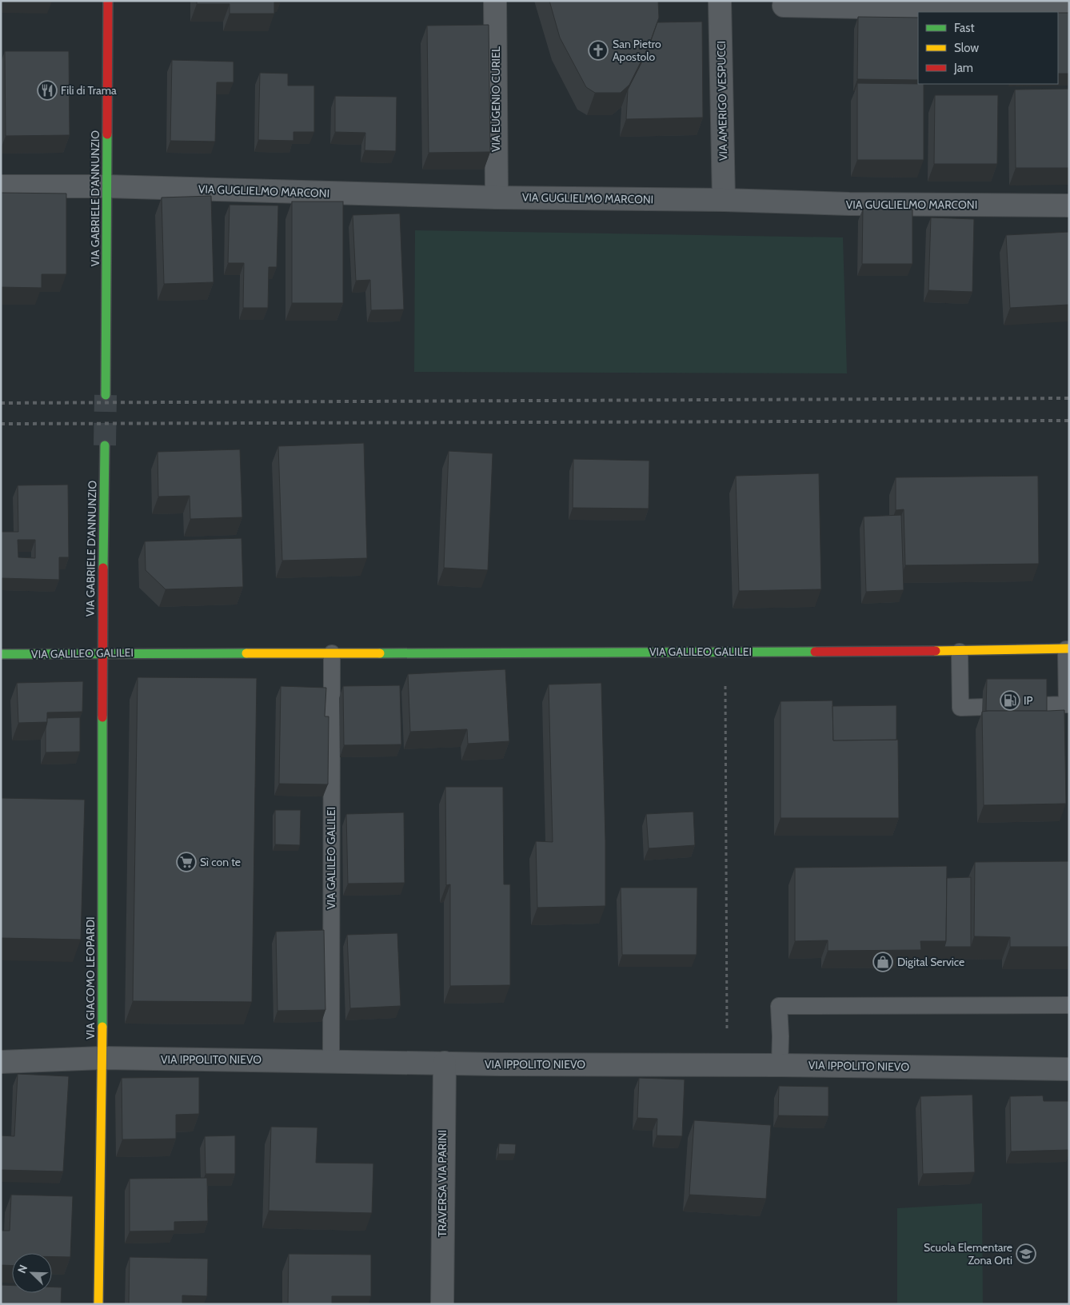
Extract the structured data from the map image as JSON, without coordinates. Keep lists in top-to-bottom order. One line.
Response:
{"streets":{"street":["VIA EUGENIO CURIEL","VIA AMERIGO VESPUCCI","VIA GUGLIELMO MARCONI","VIA GABRIELE D'ANNUNZIO","VIA GALILEO GALILEI","VIA GIACOMO LEOPARDI","VIA IPPOLITO NIEVO","TRAVERSA VIA PARINI"]},"crossings":[["VIA EUGENIO CURIEL","VIA GUGLIELMO MARCONI"],["VIA AMERIGO VESPUCCI","VIA GUGLIELMO MARCONI"],["VIA GUGLIELMO MARCONI","VIA GABRIELE D'ANNUNZIO"],["VIA GABRIELE D'ANNUNZIO","VIA GALILEO GALILEI"],["VIA GABRIELE D'ANNUNZIO","VIA GIACOMO LEOPARDI"],["VIA GALILEO GALILEI","VIA GIACOMO LEOPARDI"],["VIA GALILEO GALILEI","VIA IPPOLITO NIEVO"],["VIA GIACOMO LEOPARDI","VIA IPPOLITO NIEVO"],["VIA IPPOLITO NIEVO","TRAVERSA VIA PARINI"]],"places":{"church":["San Pietro Apostolo"],"restaurant":["Fili di Trama"],"fuel station":["IP"],"supermarket":["Sì con te"],"shop":["Digital Service"],"school or university":["Scuola Elementare Zona Orti"]},"legend":["Fast","Slow","Jam"],"north":"top left"}
